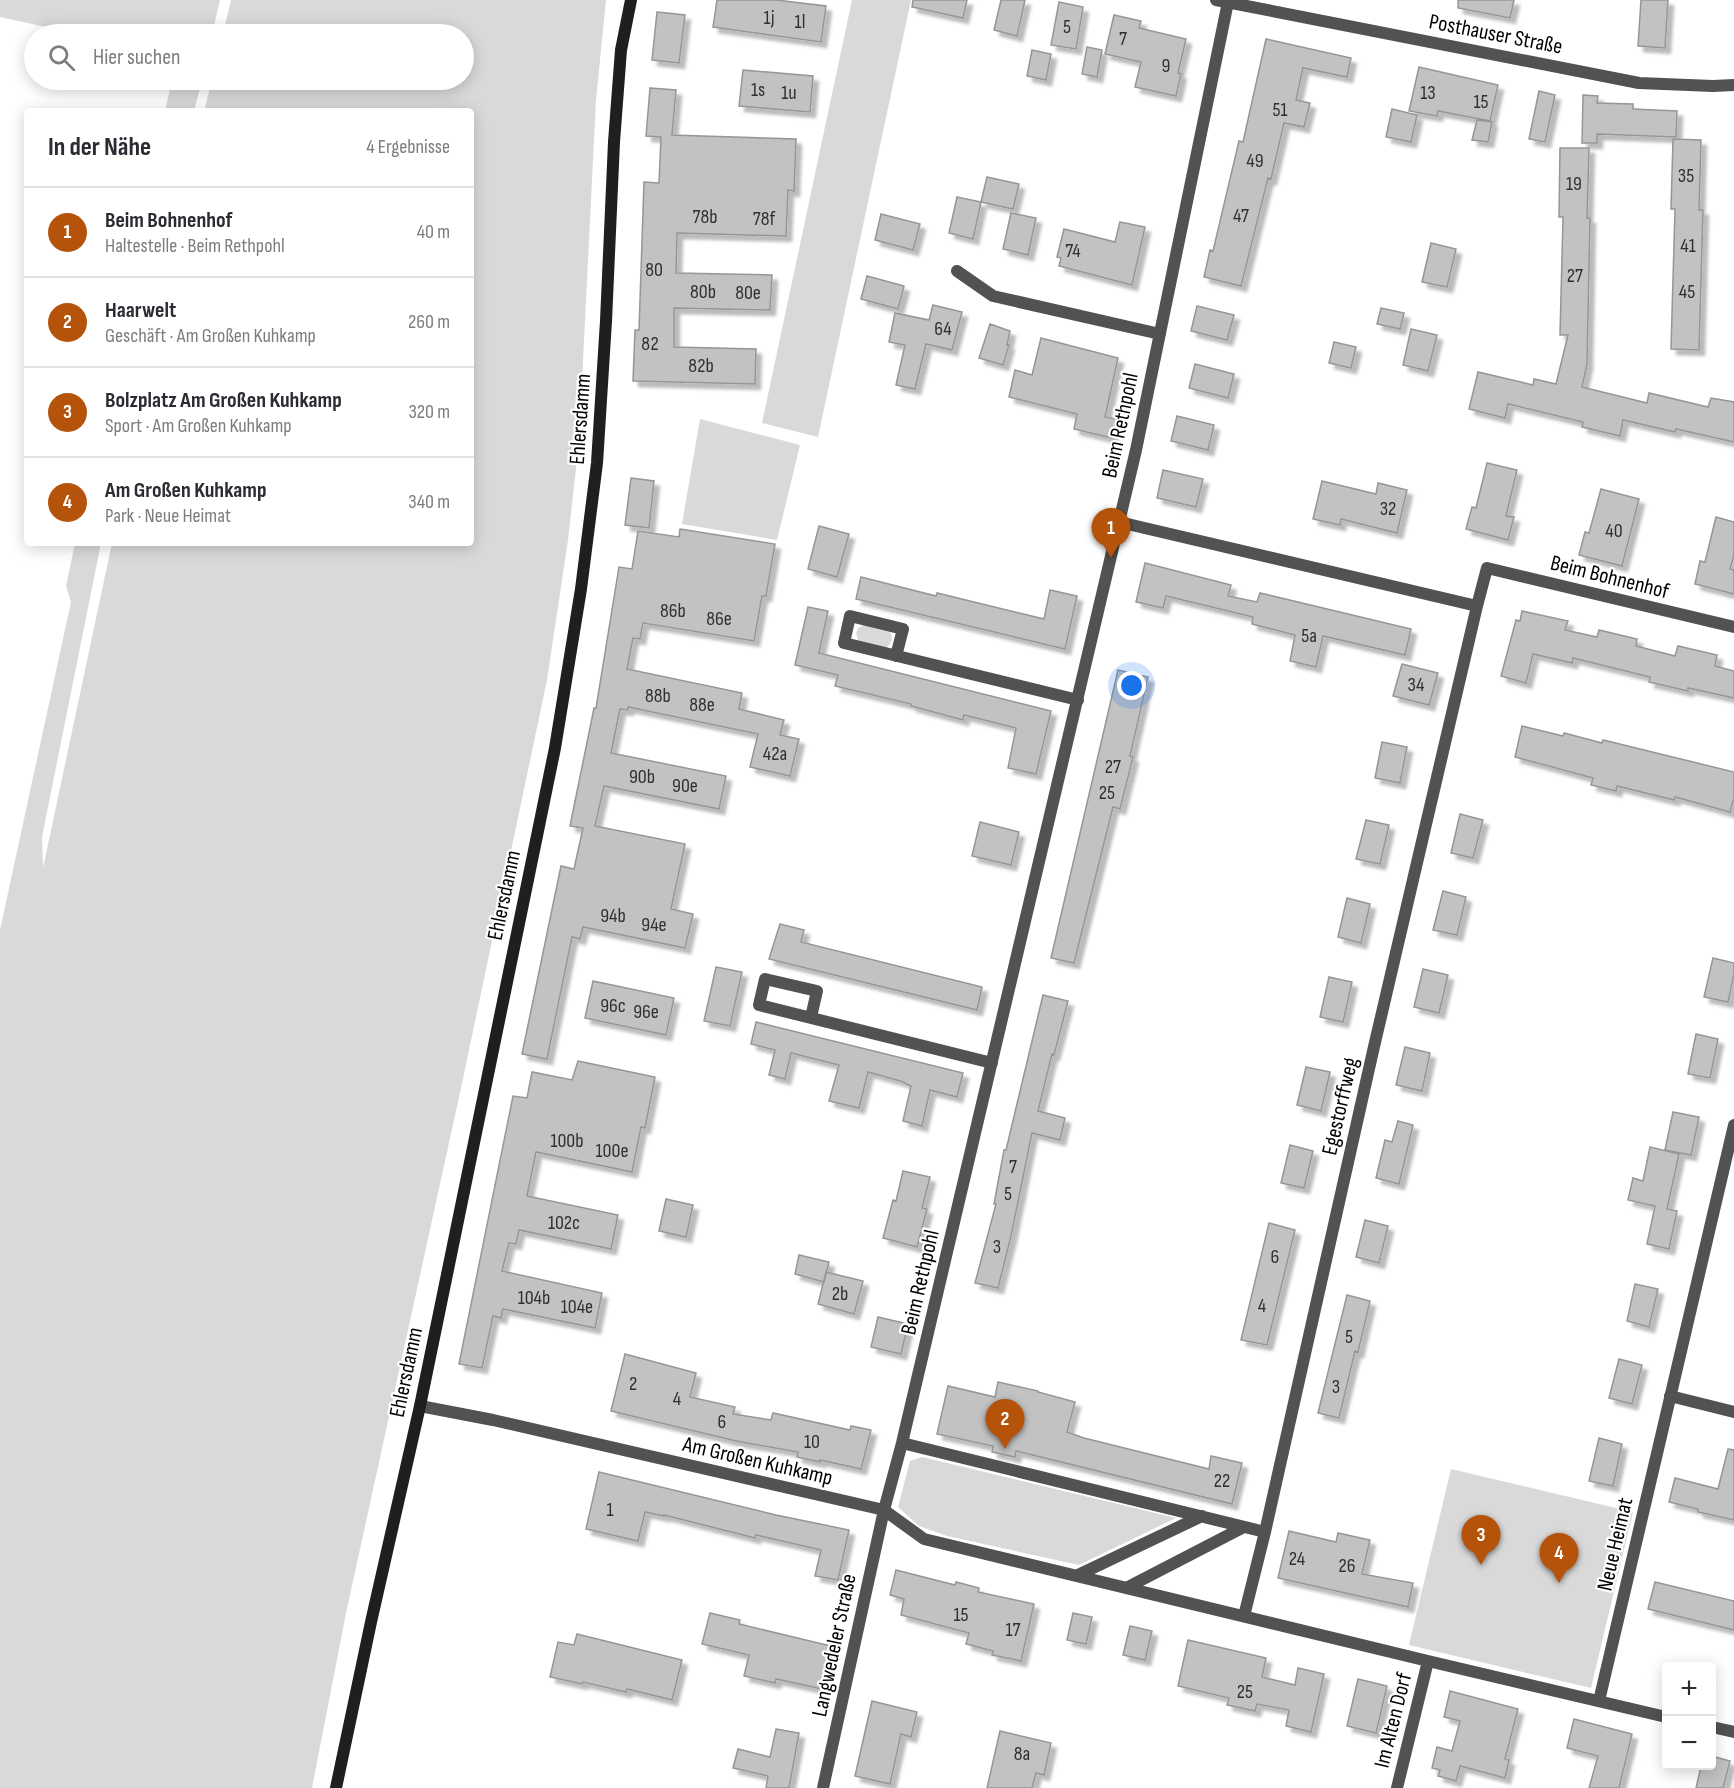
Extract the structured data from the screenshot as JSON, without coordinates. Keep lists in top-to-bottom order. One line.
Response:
{"streets":{"street":["Posthauser Straße","Ehlersdamm","Beim Rethpohl","Beim Bohnenhof","Egestorffweg","Am Großen Kuhkamp","Neue Heimat","Langwedeler Straße","Im Alten Dorf"]},"crossings":[["Posthauser Straße","Beim Rethpohl"],["Ehlersdamm","Am Großen Kuhkamp"],["Beim Rethpohl","Am Großen Kuhkamp"],["Beim Rethpohl","Langwedeler Straße"],["Beim Bohnenhof","Egestorffweg"],["Egestorffweg","Am Großen Kuhkamp"],["Am Großen Kuhkamp","Neue Heimat"],["Am Großen Kuhkamp","Langwedeler Straße"],["Am Großen Kuhkamp","Im Alten Dorf"]],"house_numbers":["1j","1l","5","7","9","1s","1u","13","15","51","49","35","19","47","78b","78f","41","74","80","27","80b","45","80e","64","82","82b","32","40","86b","86e","5a","34","88b","88e","42a","27","90b","90e","25","94b","94e","96c","96e","100b","100e","7","5","102c","3","6","2b","104b","4","104e","5","2","3","4","6","10","22","1","24","26","15","17","25","8a"],"page":{"search":"Hier suchen","heading":["In der Nähe","4 Ergebnisse"],"list":[{"mark":"1","name":"Beim Bohnenhof","note":"Haltestelle · Beim Rethpohl","value":"40 m"},{"mark":"2","name":"Haarwelt","note":"Geschäft · Am Großen Kuhkamp","value":"260 m"},{"mark":"3","name":"Bolzplatz Am Großen Kuhkamp","note":"Sport · Am Großen Kuhkamp","value":"320 m"},{"mark":"4","name":"Am Großen Kuhkamp","note":"Park · Neue Heimat","value":"340 m"}],"pins":["1","2","3","4"],"map_buttons":["+","−"]}}
